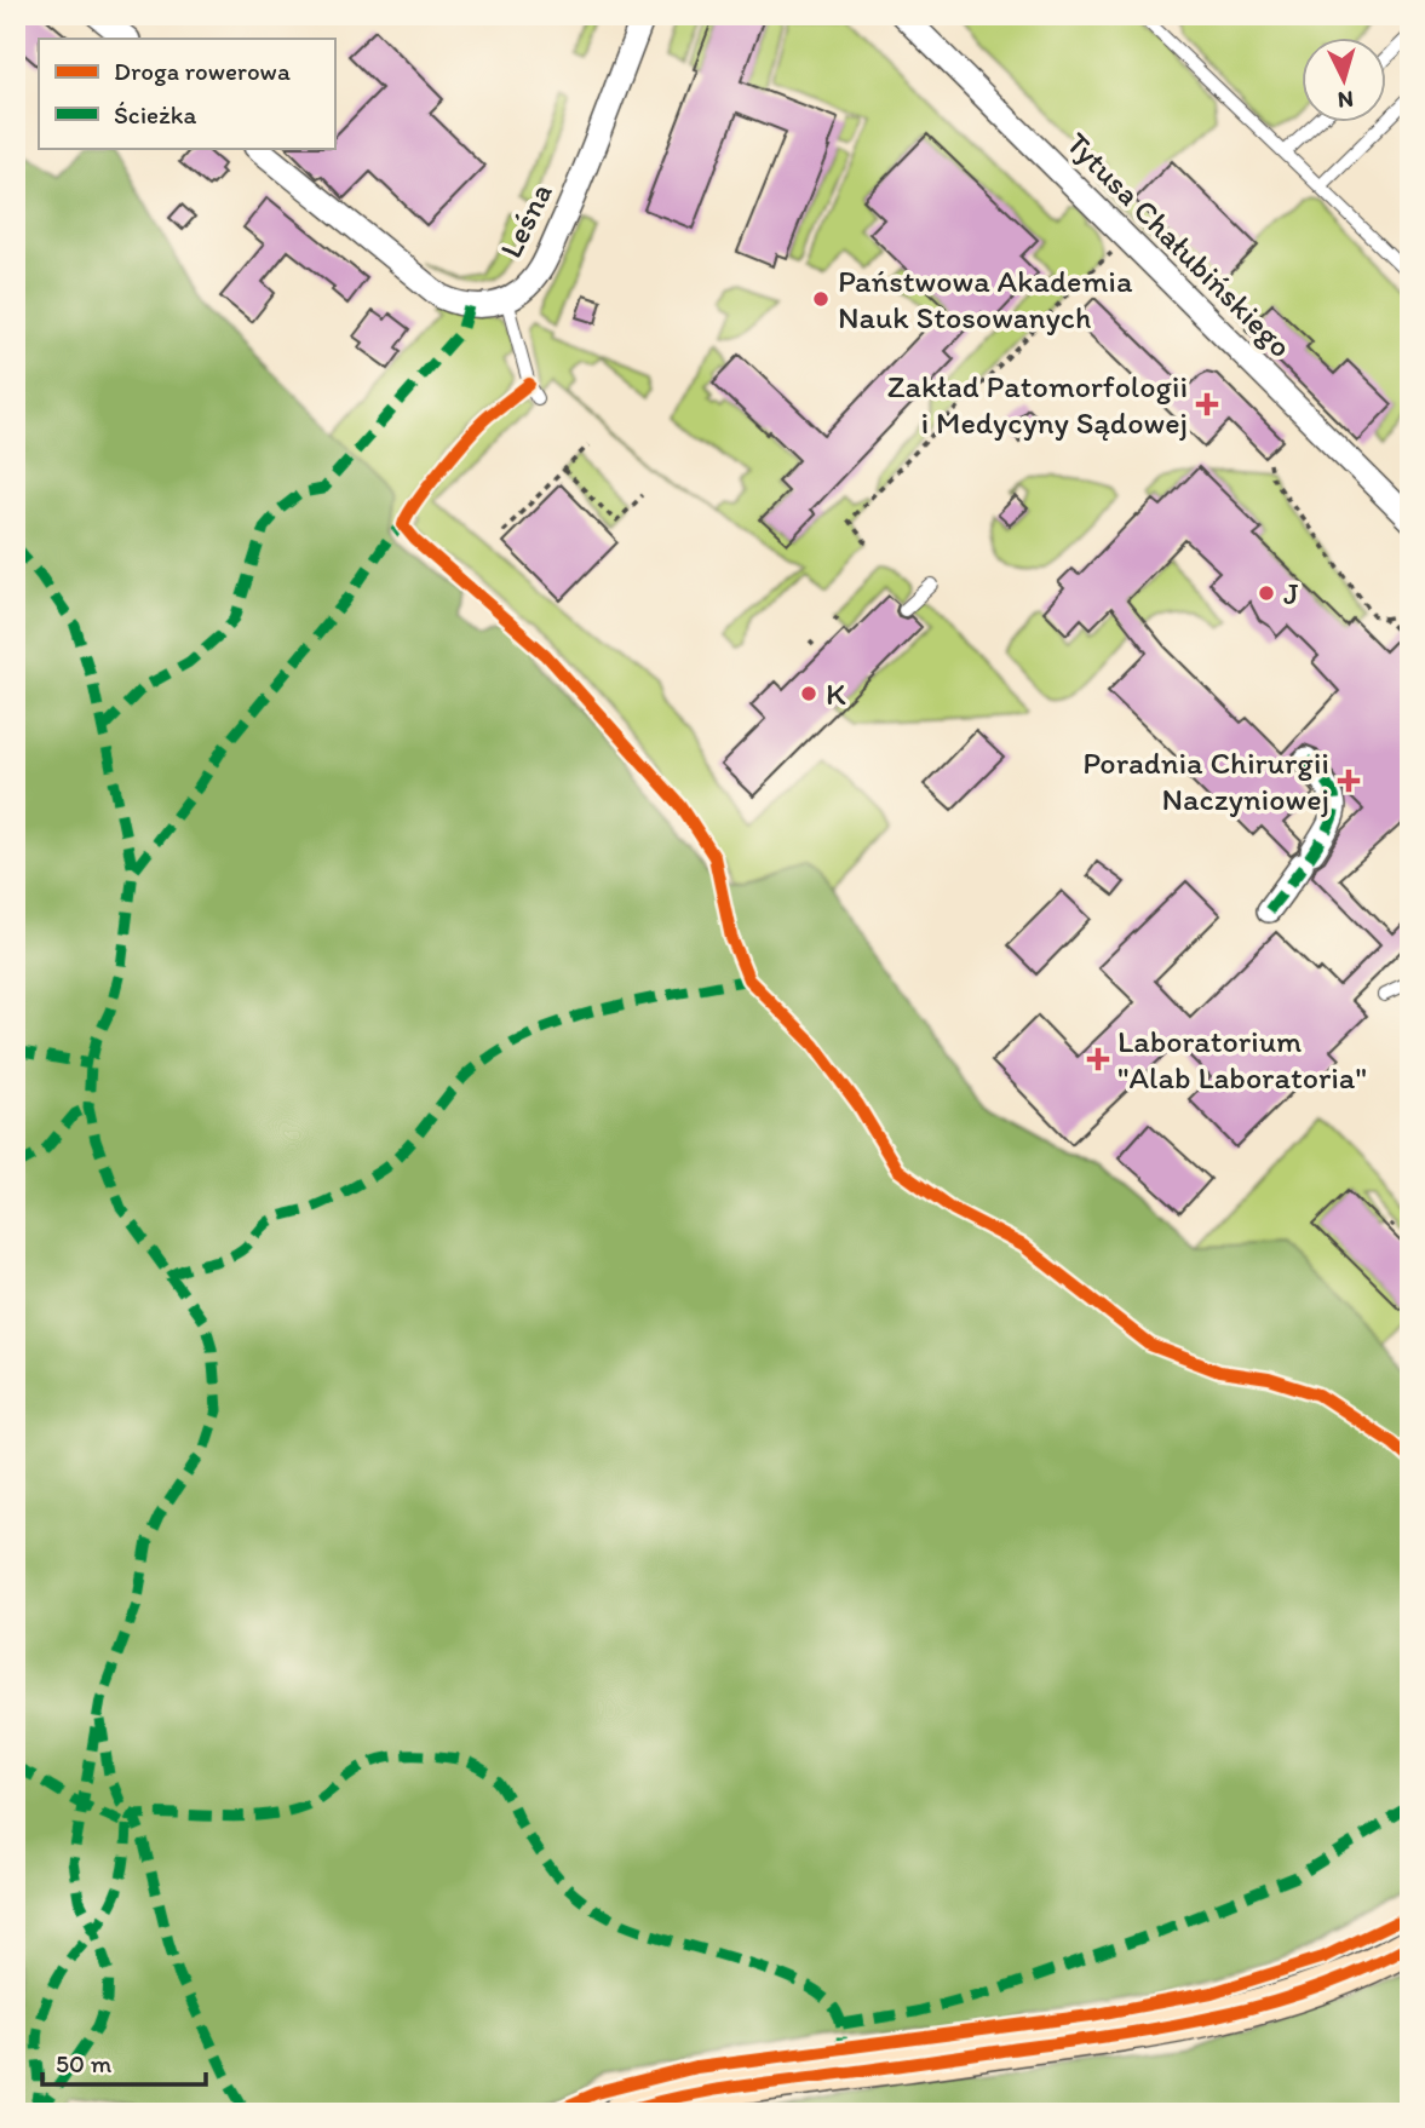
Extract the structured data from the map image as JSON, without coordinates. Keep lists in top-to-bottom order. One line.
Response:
{"streets":{"street":["Leśna","Tytusa Chałubińskiego"]},"places":{"other":["Państwowa Akademia Nauk Stosowanych","J","K"],"health":["Zakład Patomorfologii i Medycyny Sądowej","Poradnia Chirurgii Naczyniowej","Laboratorium \"Alab Laboratoria\""]},"legend":["Droga rowerowa","Ścieżka"],"scale_bar":"50 m","north":"bottom"}
